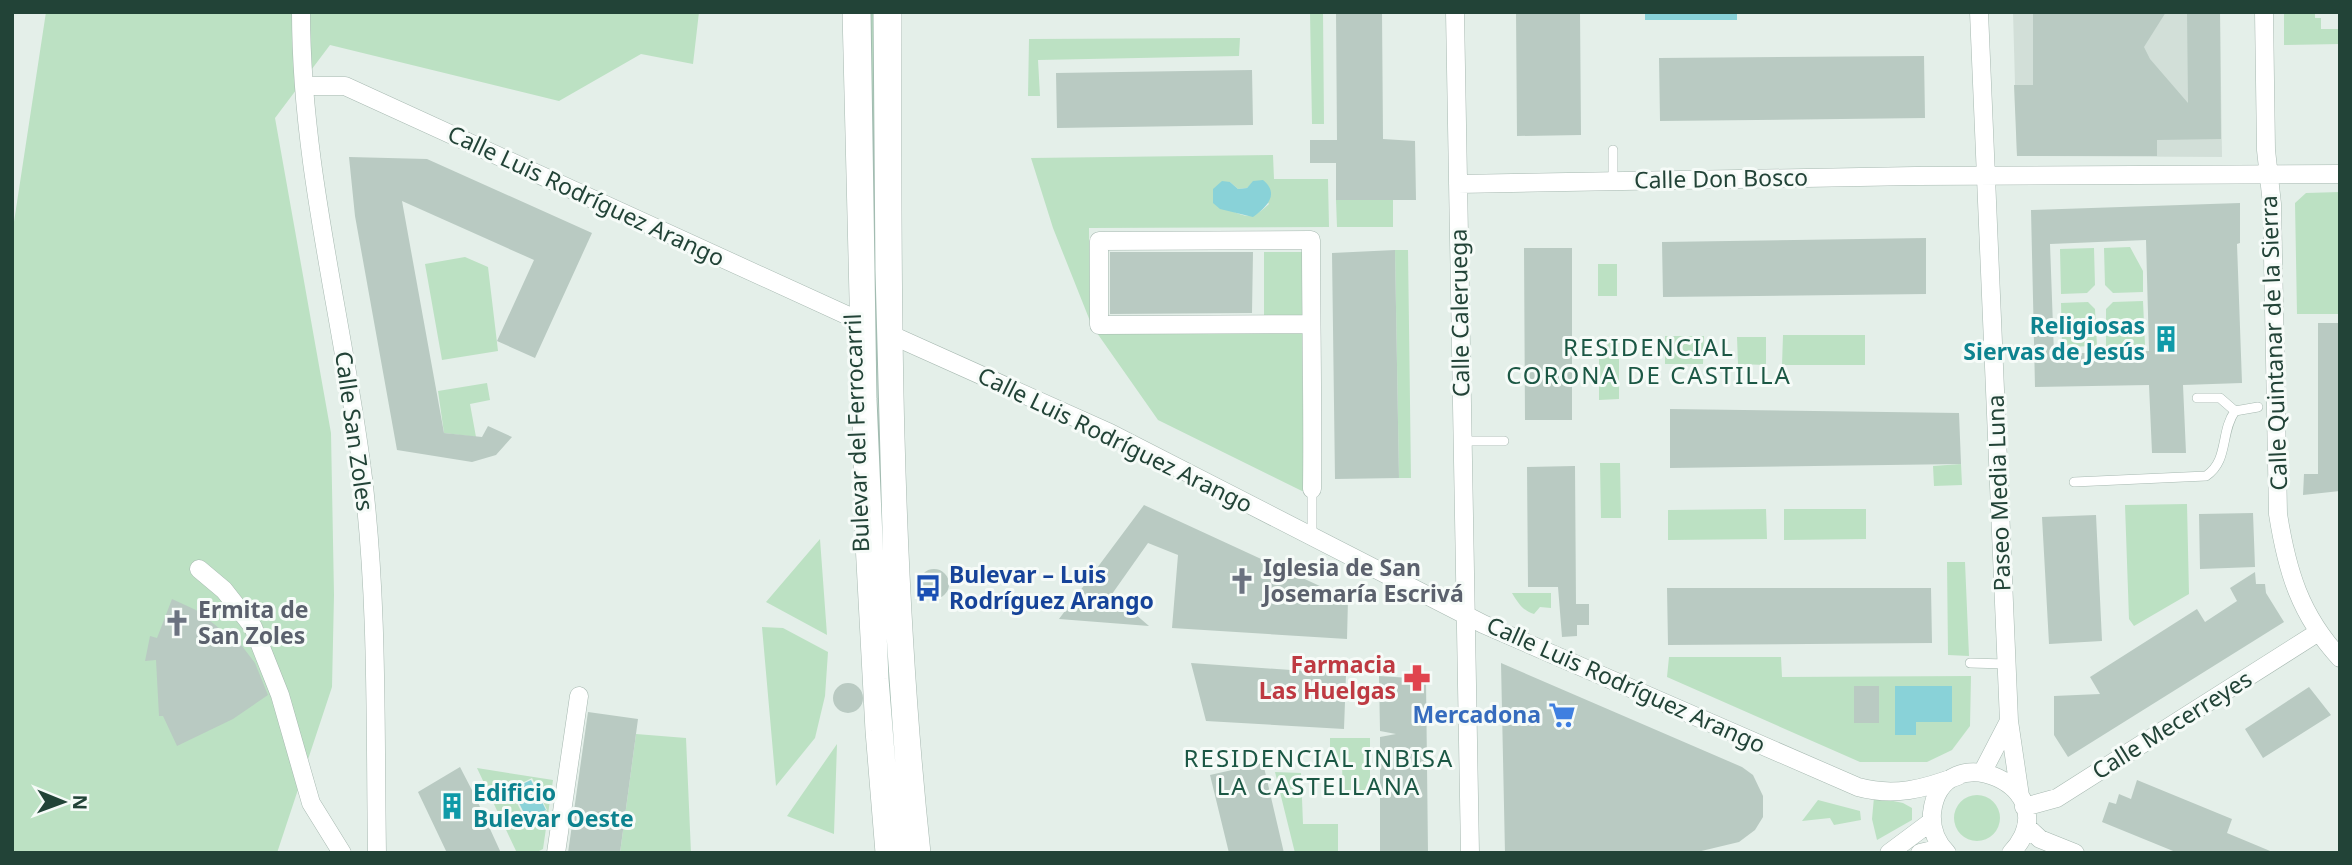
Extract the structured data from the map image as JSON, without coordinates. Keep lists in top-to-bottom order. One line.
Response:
{"streets":{"main road":["Bulevar del Ferrocarril"],"street":["Calle Don Bosco","Calle Luis Rodríguez Arango","Calle Caleruega","Calle Quintanar de la Sierra","Calle San Zoles","Paseo Media Luna","Calle Mecerreyes"]},"crossings":[["Calle Don Bosco","Calle Caleruega"],["Calle Don Bosco","Calle Quintanar de la Sierra"],["Calle Don Bosco","Paseo Media Luna"],["Calle Luis Rodríguez Arango","Calle Caleruega"],["Calle Luis Rodríguez Arango","Calle San Zoles"],["Calle Luis Rodríguez Arango","Bulevar del Ferrocarril"],["Calle Quintanar de la Sierra","Calle Mecerreyes"],["Paseo Media Luna","Calle Mecerreyes"]],"districts":["RESIDENCIAL CORONA DE CASTILLA","RESIDENCIAL INBISA LA CASTELLANA"],"places":{"building":["Religiosas Siervas de Jesús","Edificio Bulevar Oeste"],"church":["Iglesia de San Josemaría Escrivá","Ermita de San Zoles"],"bus stop":["Bulevar – Luis Rodríguez Arango"],"pharmacy":["Farmacia Las Huelgas"],"supermarket":["Mercadona"]},"north":"right"}
